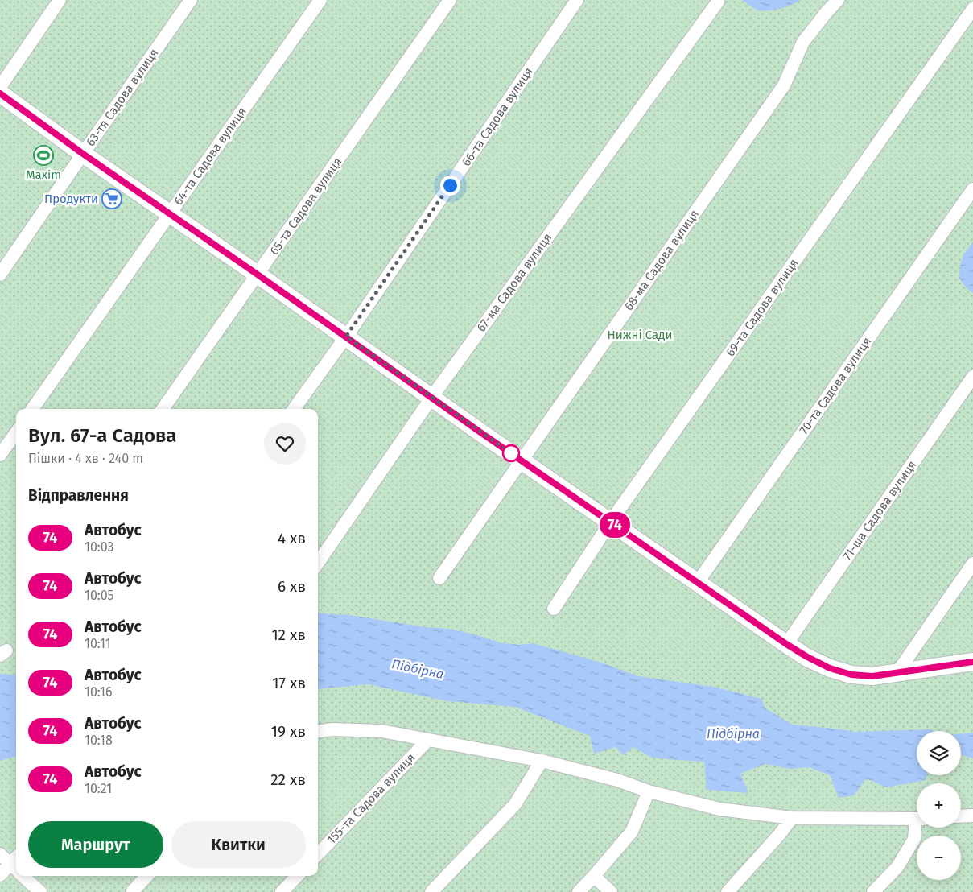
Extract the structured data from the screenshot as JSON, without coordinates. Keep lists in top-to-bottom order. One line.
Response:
{"streets":{"street":["63-тя Садова вулиця","66-та Садова вулиця","64-та Садова вулиця","65-та Садова вулиця","68-ма Садова вулиця","67-ма Садова вулиця","69-та Садова вулиця","70-та Садова вулиця","71-ша Садова вулиця","155-та Садова вулиця"]},"water":["Підбірна"],"parks":["Нижні Сади"],"places":{"sports":["Maxim"],"supermarket":["Продукти"]},"lines":["bus line 74"],"page":{"on_map":"74","heading":[["Вул. 67-а Садова","Пішки · 4 хв · 240 m"],"Відправлення"],"list":[{"mark":"74","name":"Автобус","note":"10:03","value":"4 хв"},{"mark":"74","name":"Автобус","note":"10:05","value":"6 хв"},{"mark":"74","name":"Автобус","note":"10:11","value":"12 хв"},{"mark":"74","name":"Автобус","note":"10:16","value":"17 хв"},{"mark":"74","name":"Автобус","note":"10:18","value":"19 хв"},{"mark":"74","name":"Автобус","note":"10:21","value":"22 хв"}],"map_buttons":["+","−"],"buttons":["Маршрут","Квитки"]}}
